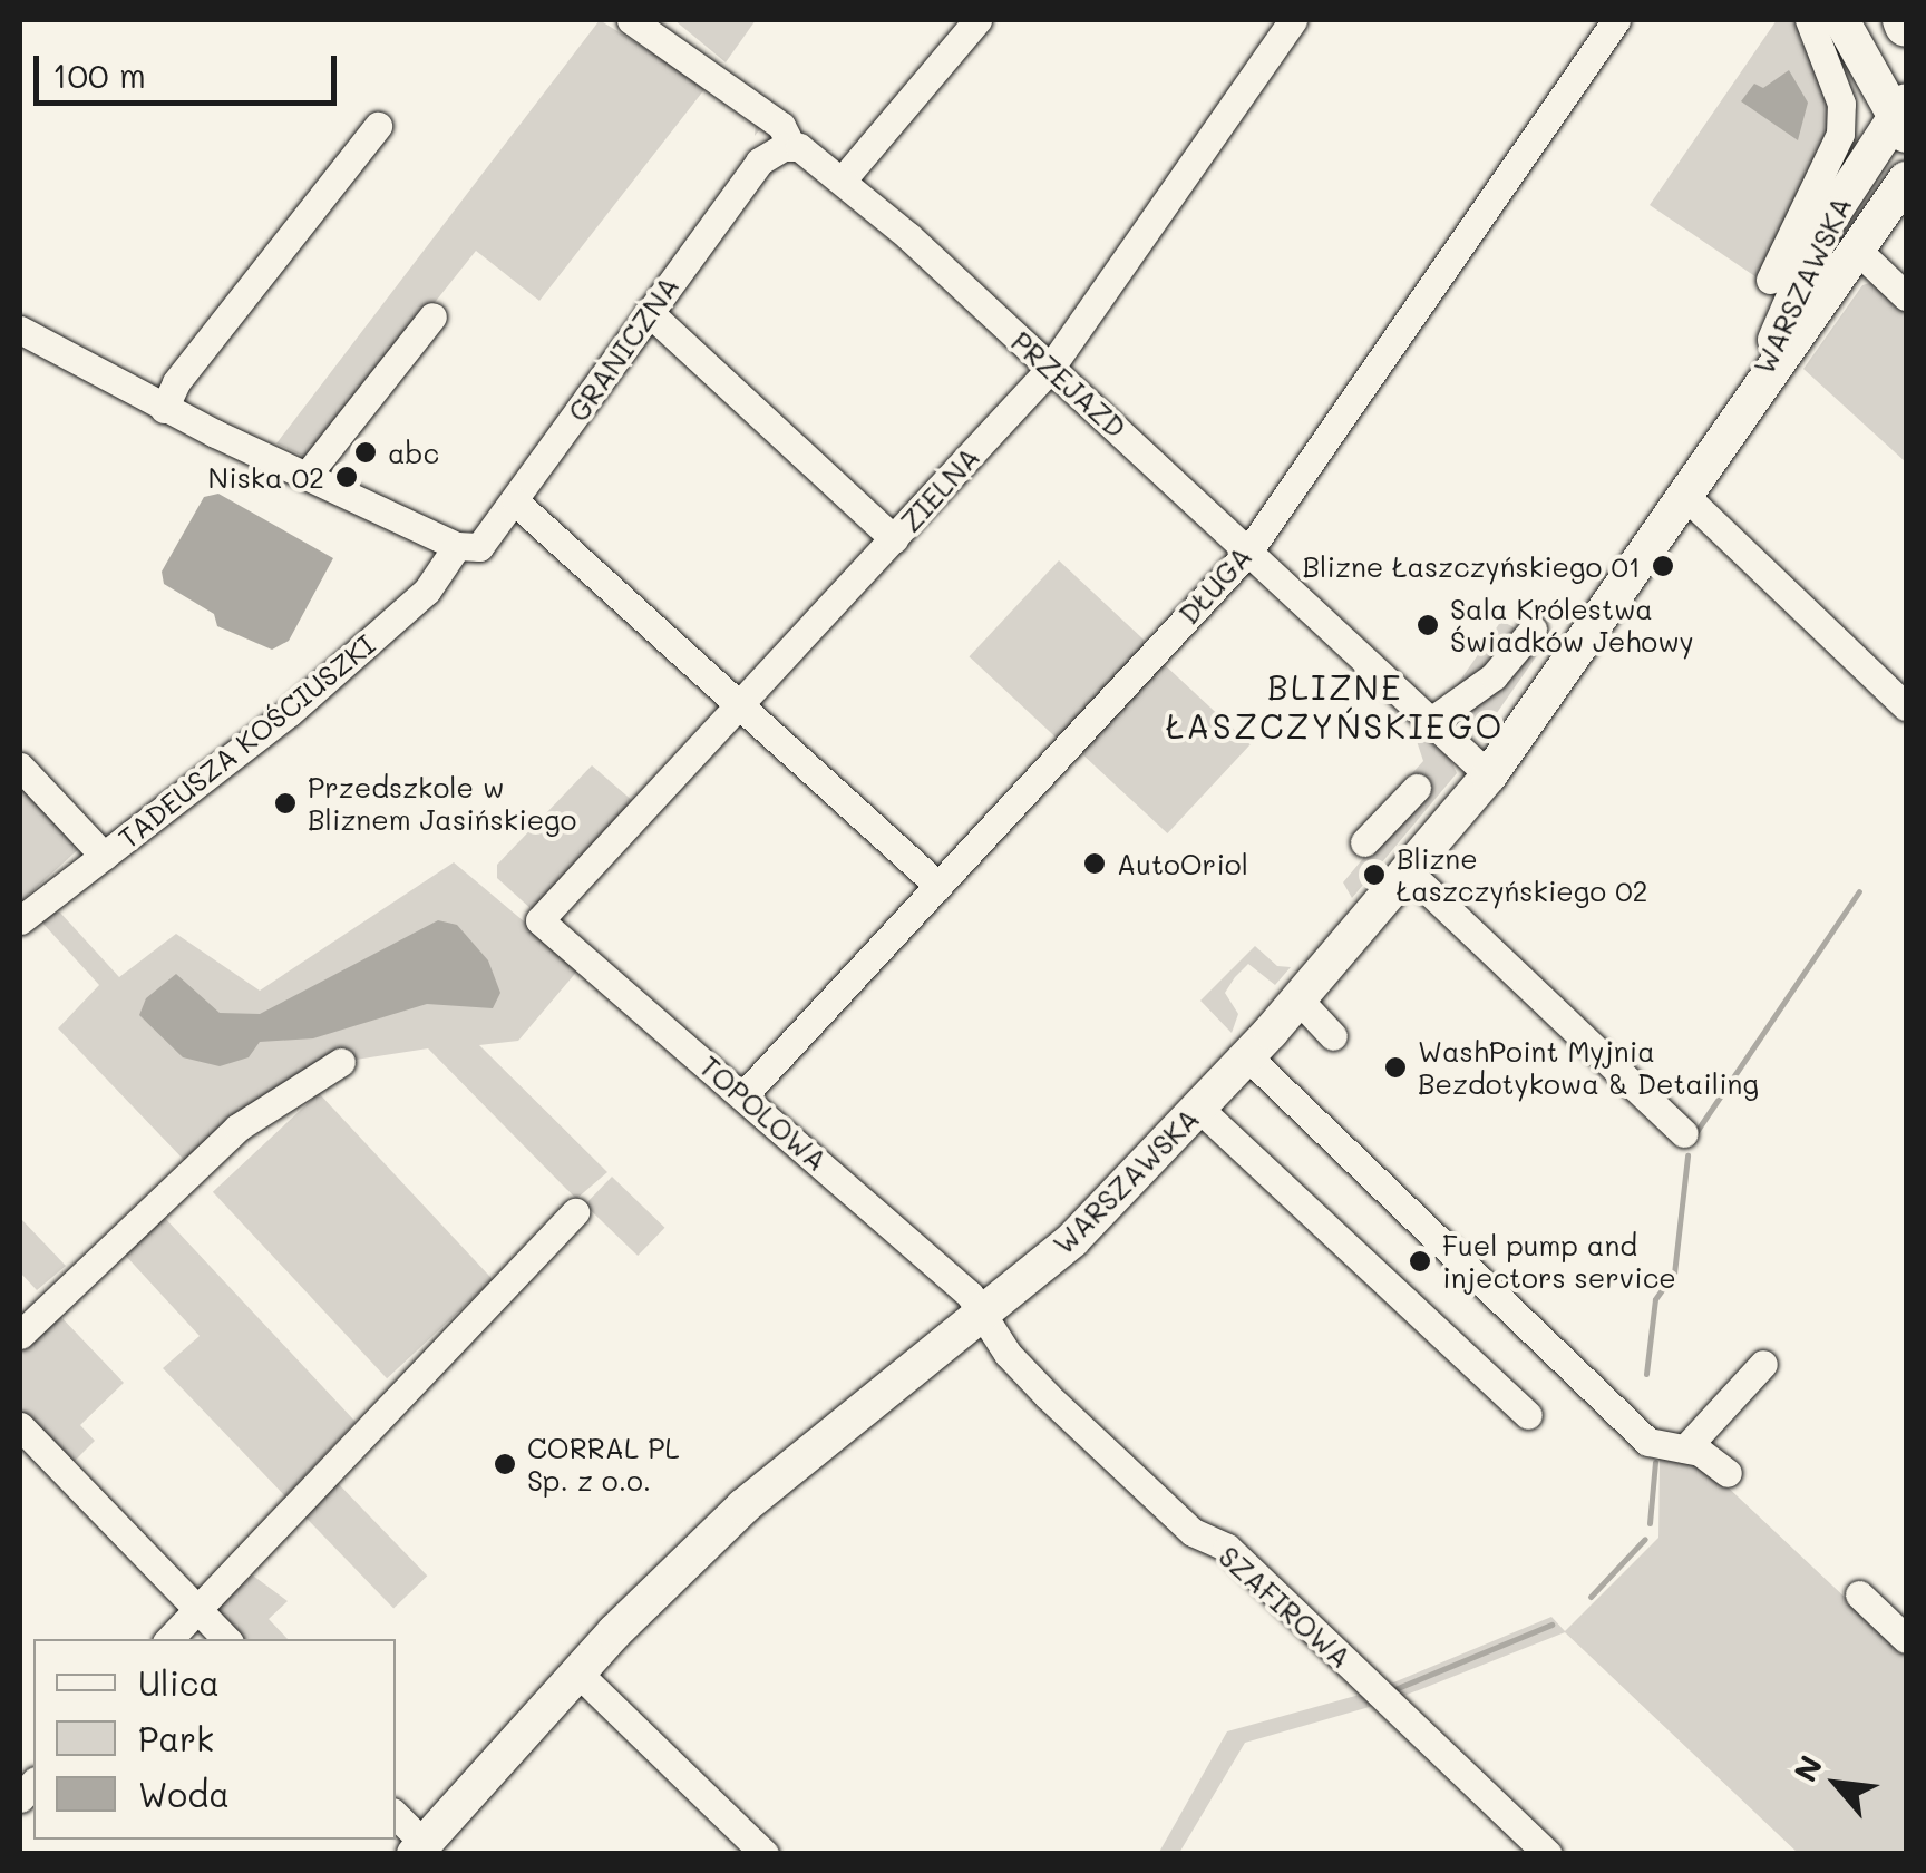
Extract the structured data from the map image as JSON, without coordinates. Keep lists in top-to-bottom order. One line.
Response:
{"streets":{"main road":["WARSZAWSKA"],"street":["GRANICZNA","PRZEJAZD","ZIELNA","DŁUGA","TADEUSZA KOŚCIUSZKI","TOPOLOWA","SZAFIROWA"]},"crossings":[["WARSZAWSKA","PRZEJAZD"],["WARSZAWSKA","TOPOLOWA"],["WARSZAWSKA","SZAFIROWA"],["GRANICZNA","PRZEJAZD"],["GRANICZNA","TADEUSZA KOŚCIUSZKI"],["PRZEJAZD","ZIELNA"],["PRZEJAZD","DŁUGA"],["ZIELNA","TOPOLOWA"],["DŁUGA","TOPOLOWA"],["TOPOLOWA","SZAFIROWA"]],"districts":["BLIZNE ŁASZCZYŃSKIEGO"],"places":["abc","Niska 02","Blizne Łaszczyńskiego 01","Sala Królestwa Świadków Jehowy","Przedszkole w Bliznem Jasińskiego","AutoOriol","Blizne Łaszczyńskiego 02","WashPoint Myjnia Bezdotykowa & Detailing","Fuel pump and injectors service","CORRAL PL Sp. z o.o."],"legend":["Ulica","Park","Woda"],"scale_bar":"100 m","north":"top left"}
